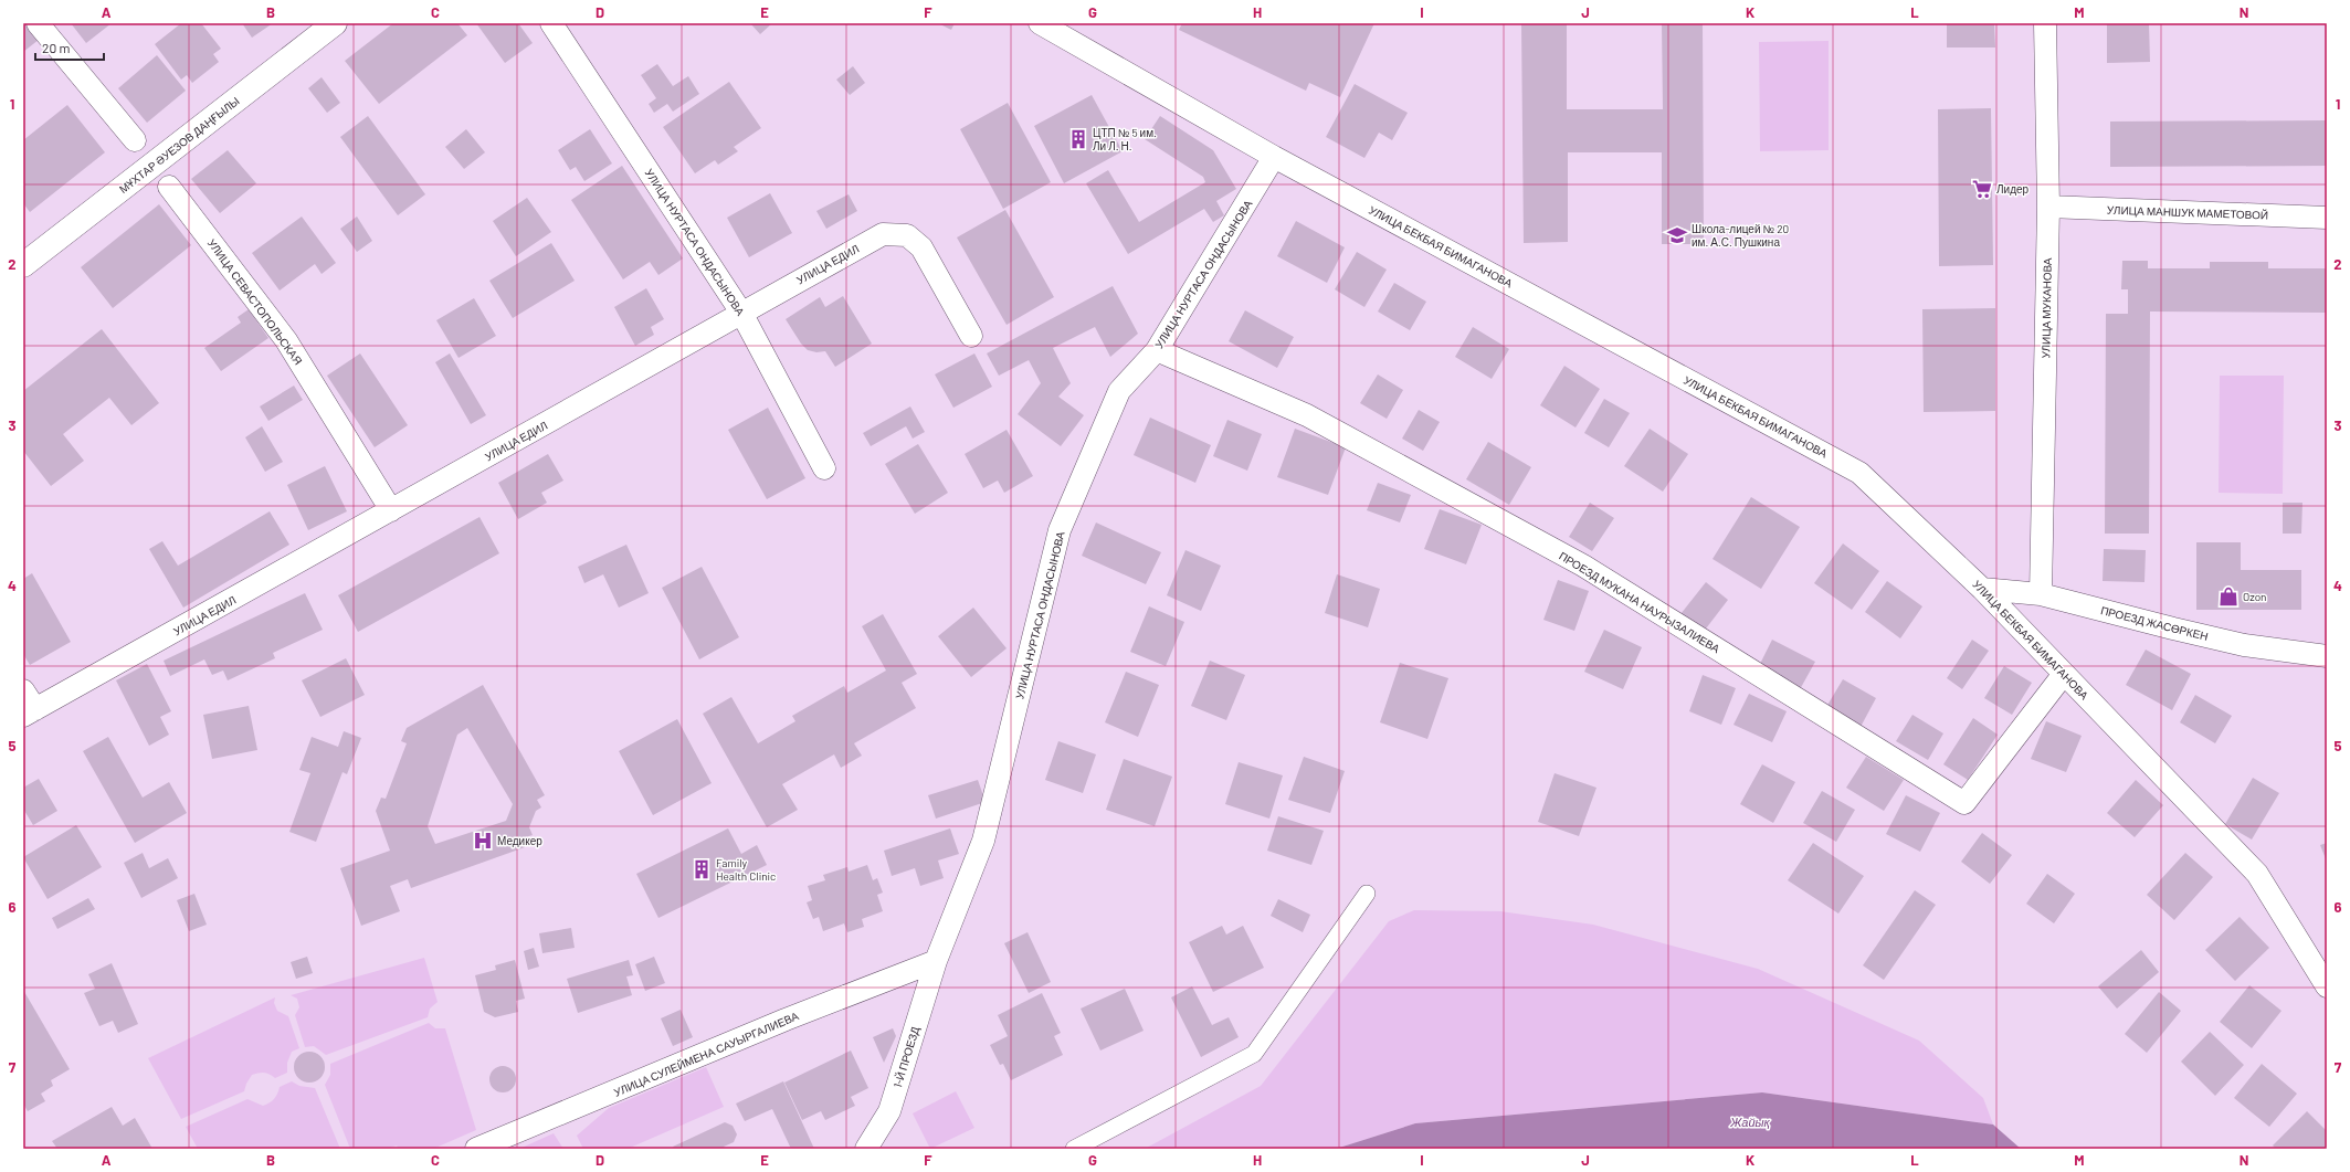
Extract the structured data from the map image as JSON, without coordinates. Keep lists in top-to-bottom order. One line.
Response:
{"streets":{"main road":["МҰХТАР ӘУЕЗОВ ДАҢҒЫЛЫ"],"street":["УЛИЦА МАНШУК МАМЕТОВОЙ","УЛИЦА НУРТАСА ОНДАСЫНОВА","УЛИЦА БЕКБАЯ БИМАГАНОВА","УЛИЦА ЕДИЛ","УЛИЦА СЕВАСТОПОЛЬСКАЯ","УЛИЦА МУКАНОВА","ПРОЕЗД МУКАНА НАУРЫЗАЛИЕВА","ПРОЕЗД ЖАСӨРКЕН","УЛИЦА СУЛЕЙМЕНА САУЫРГАЛИЕВА","1-Й ПРОЕЗД"]},"crossings":[["УЛИЦА МАНШУК МАМЕТОВОЙ","УЛИЦА МУКАНОВА"],["УЛИЦА НУРТАСА ОНДАСЫНОВА","УЛИЦА БЕКБАЯ БИМАГАНОВА"],["УЛИЦА НУРТАСА ОНДАСЫНОВА","УЛИЦА ЕДИЛ"],["УЛИЦА НУРТАСА ОНДАСЫНОВА","ПРОЕЗД МУКАНА НАУРЫЗАЛИЕВА"],["УЛИЦА НУРТАСА ОНДАСЫНОВА","УЛИЦА СУЛЕЙМЕНА САУЫРГАЛИЕВА"],["УЛИЦА НУРТАСА ОНДАСЫНОВА","1-Й ПРОЕЗД"],["УЛИЦА БЕКБАЯ БИМАГАНОВА","ПРОЕЗД МУКАНА НАУРЫЗАЛИЕВА"],["УЛИЦА БЕКБАЯ БИМАГАНОВА","ПРОЕЗД ЖАСӨРКЕН"],["УЛИЦА ЕДИЛ","УЛИЦА СЕВАСТОПОЛЬСКАЯ"],["УЛИЦА МУКАНОВА","ПРОЕЗД ЖАСӨРКЕН"],["УЛИЦА СУЛЕЙМЕНА САУЫРГАЛИЕВА","1-Й ПРОЕЗД"]],"water":["Жайық"],"places":{"building":["ЦТП № 5 им. Ли Л. Н.","Family Health Clinic"],"supermarket":["Лидер"],"school or university":["Школа-лицей № 20 им. А.С. Пушкина"],"shop":["Ozon"],"hospital":["Медикер"]},"scale_bar":"20 m","grid":{"columns":["A","B","C","D","E","F","G","H","I","J","K","L","M","N"],"rows":["1","2","3","4","5","6","7"]}}
